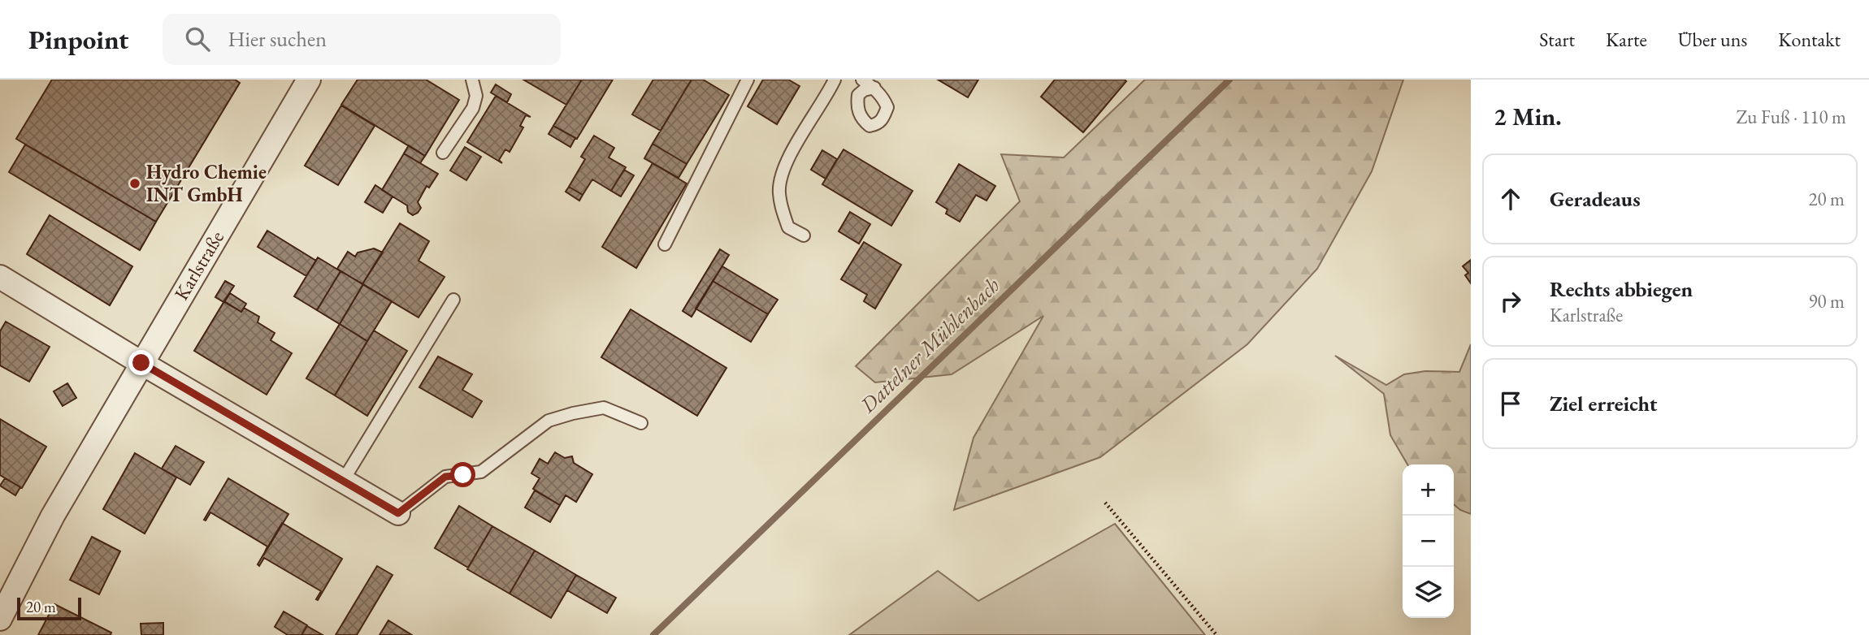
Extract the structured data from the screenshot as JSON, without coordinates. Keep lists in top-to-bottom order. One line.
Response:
{"streets":{"street":["Karlstraße"]},"water":["Dattelner Mühlenbach"],"places":["Hydro Chemie INT GmbH"],"scale_bar":"20 m","page":{"header":"Pinpoint","search":"Hier suchen","nav":["Start","Karte","Über uns","Kontakt"],"heading":["2 Min.","Zu Fuß · 110 m"],"list":[["Geradeaus","20 m"],["Rechts abbiegen","Karlstraße","90 m"],"Ziel erreicht"],"map_buttons":["+","−"],"scale":"20 m"}}
